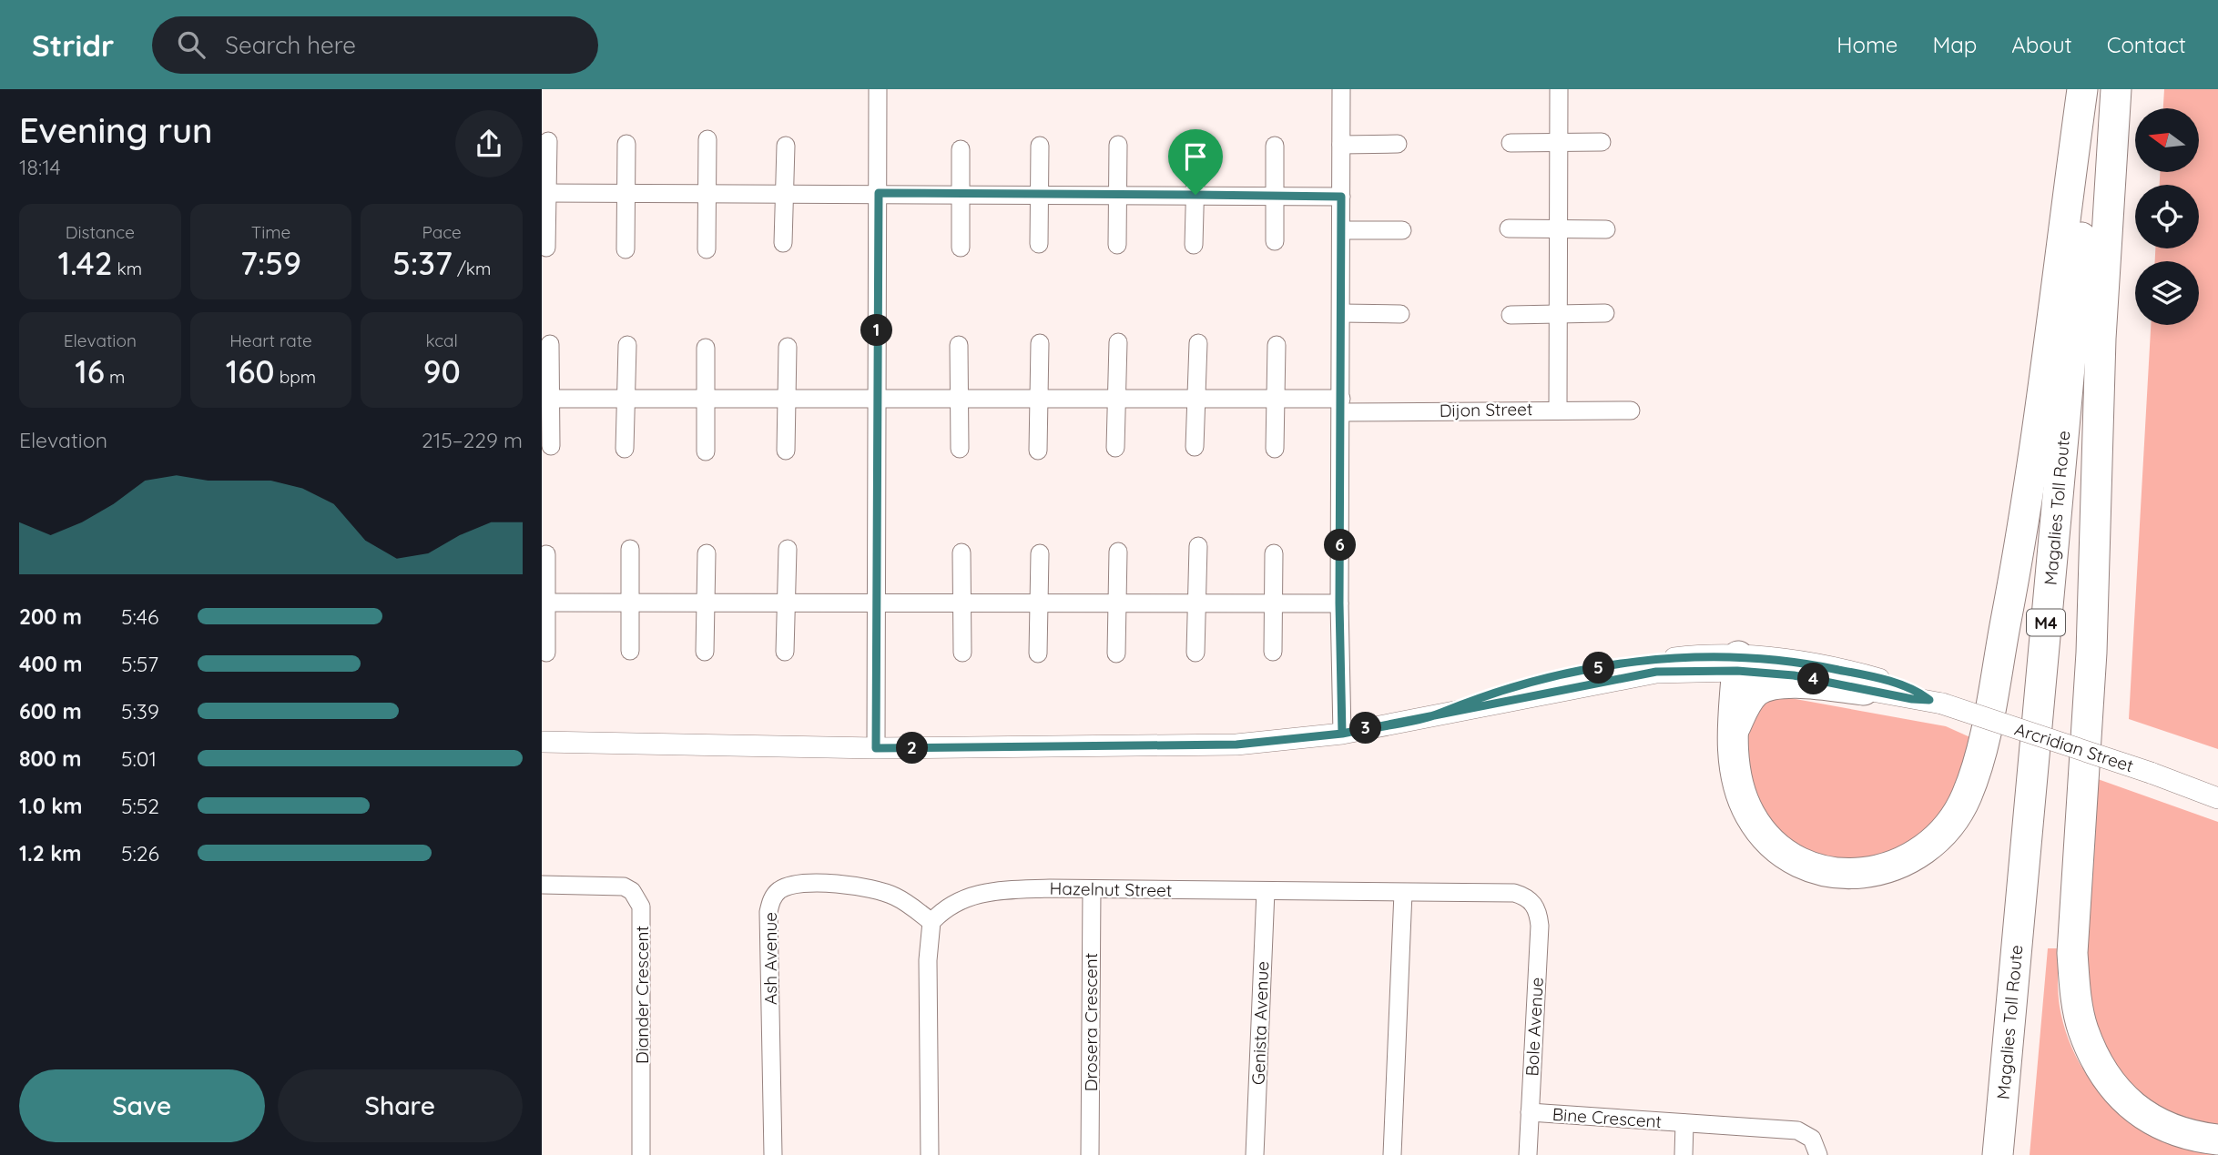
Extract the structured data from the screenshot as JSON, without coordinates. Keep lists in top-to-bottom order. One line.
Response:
{"streets":{"highway":["Magalies Toll Route","M4"],"street":["Dijon Street","Arcridian Street","Hazelnut Street","Ash Avenue","Diander Crescent","Drosera Crescent","Genista Avenue","Bole Avenue","Bine Crescent"]},"crossings":[["Hazelnut Street","Ash Avenue"],["Hazelnut Street","Drosera Crescent"],["Hazelnut Street","Genista Avenue"],["Hazelnut Street","Bole Avenue"],["Bole Avenue","Bine Crescent"]],"north":"left","page":{"header":"Stridr","search":"Search here","nav":["Home","Map","About","Contact"],"heading":["Evening run","18:14"],"stats":[["Distance","1.42 km"],["Time","7:59"],["Pace","5:37 /km"],["Elevation","16 m"],["Heart rate","160 bpm"],["kcal","90"]],"pins":["1","6","5","4","3","2"],"chart":["Elevation","215–229 m"],"list":[{"name":"200 m","note":"5:46"},{"name":"400 m","note":"5:57"},{"name":"600 m","note":"5:39"},{"name":"800 m","note":"5:01"},{"name":"1.0 km","note":"5:52"},{"name":"1.2 km","note":"5:26"}],"buttons":["Save","Share"]}}
